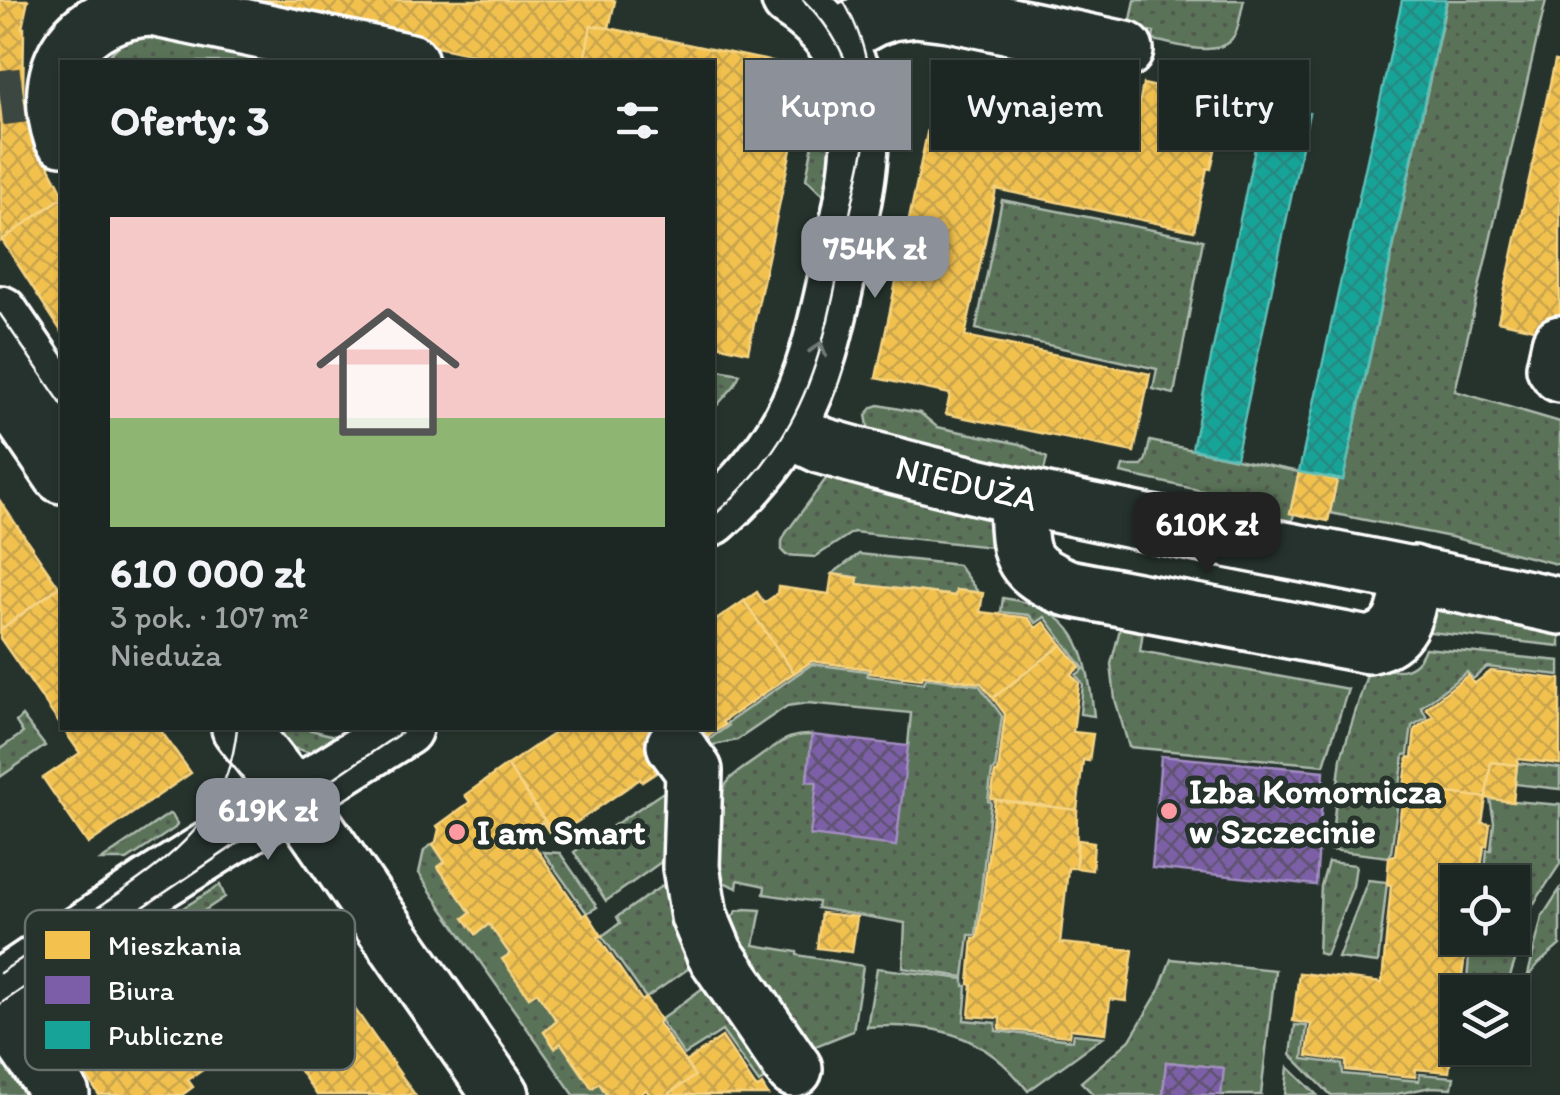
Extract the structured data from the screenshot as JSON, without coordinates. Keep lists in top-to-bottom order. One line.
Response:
{"streets":{"street":["NIEDUŻA"]},"places":["Izba Komornicza w Szczecinie","I am Smart"],"legend":["Mieszkania","Biura","Publiczne"],"page":{"chip":["Kupno","Wynajem","Filtry"],"heading":"Oferty: 3","list":[{"name":"610 000 zł","note":"3 pok. · 107 m² · Nieduża"}],"price":["754K zł","610K zł","619K zł"]}}
